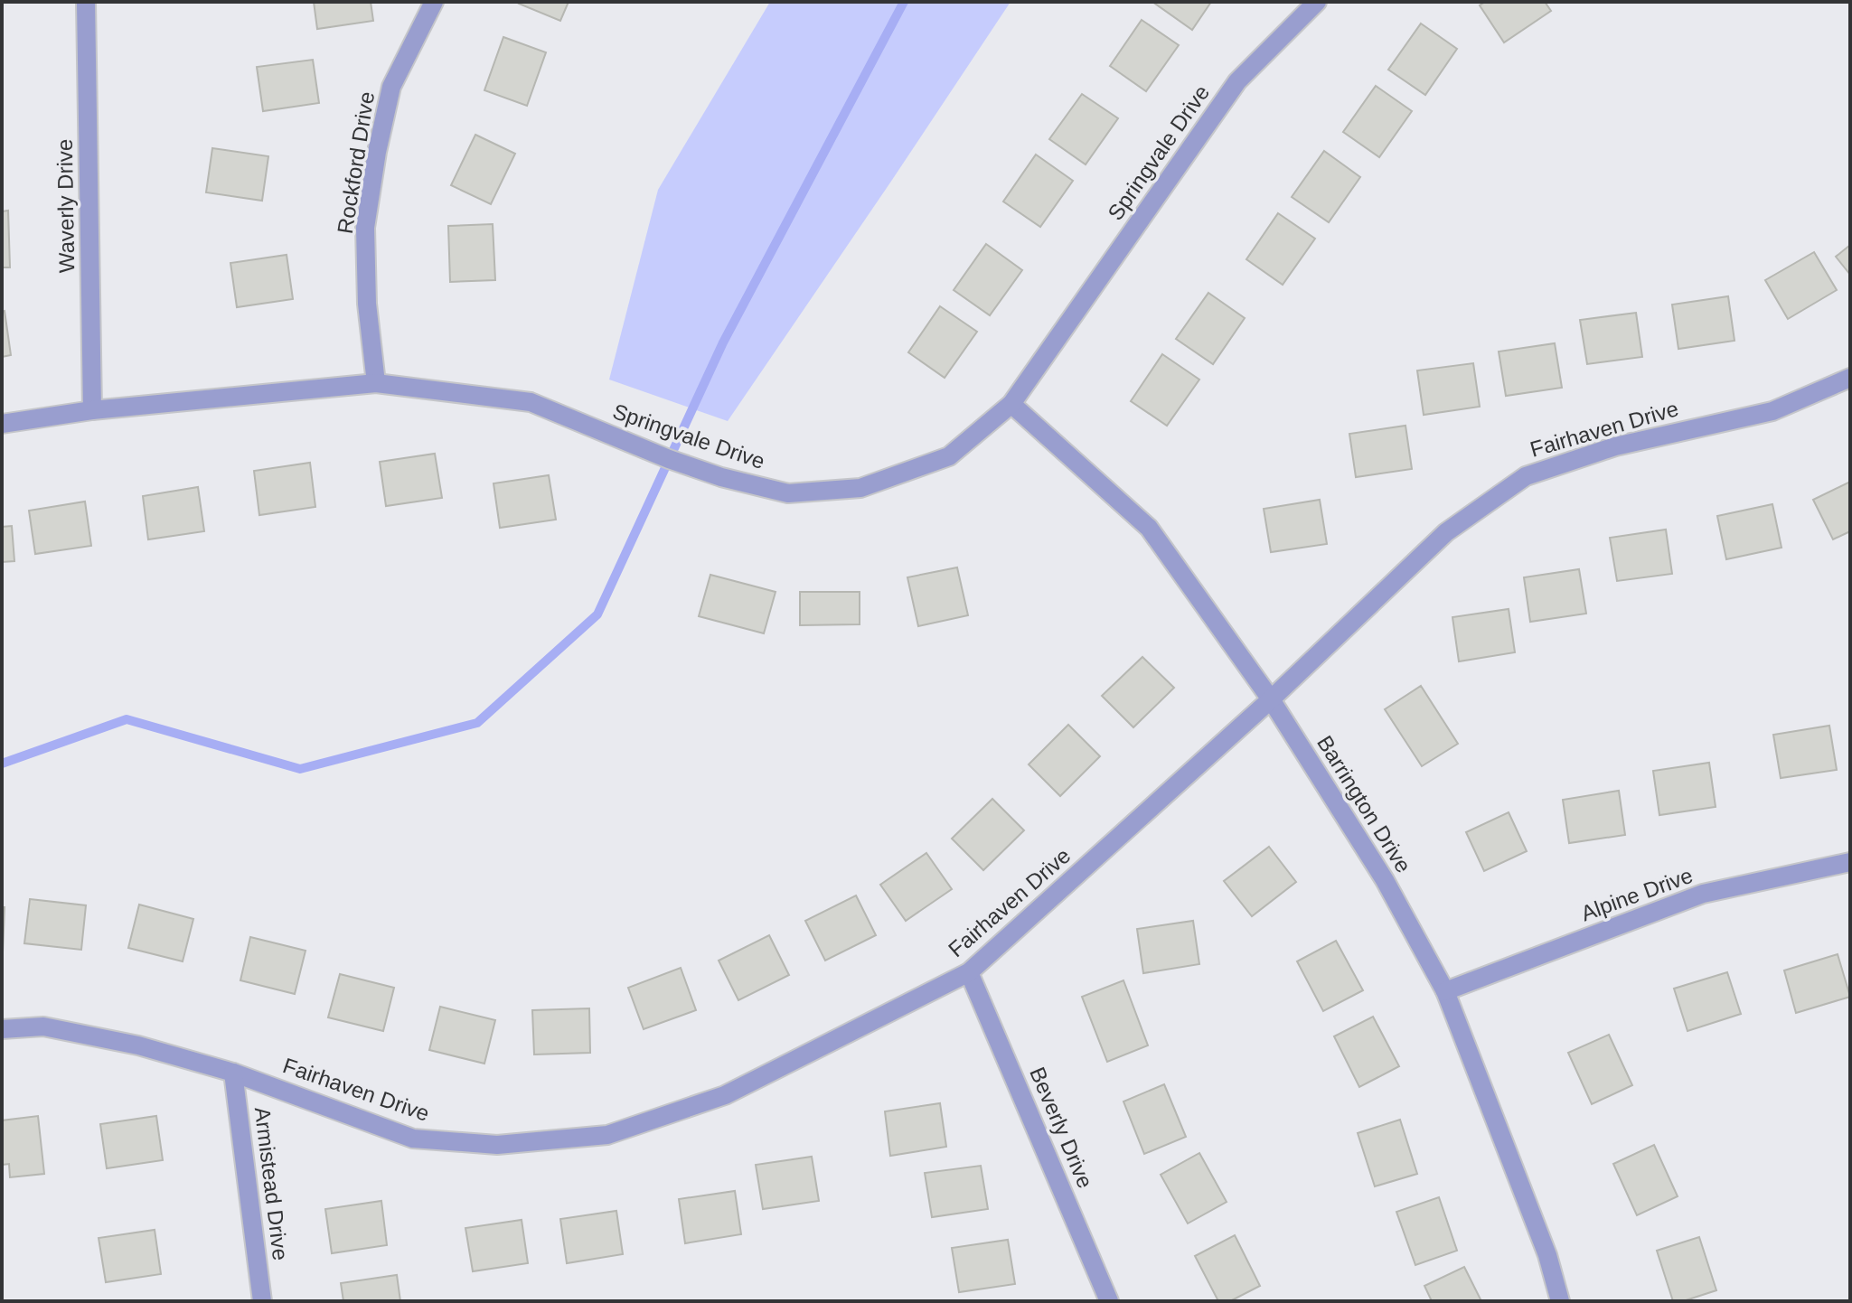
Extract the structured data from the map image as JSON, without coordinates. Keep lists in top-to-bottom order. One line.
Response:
{"streets":{"street":["Springvale Drive","Rockford Drive","Waverly Drive","Fairhaven Drive","Barrington Drive","Alpine Drive","Beverly Drive","Armistead Drive"]},"crossings":[["Springvale Drive","Rockford Drive"],["Springvale Drive","Waverly Drive"],["Springvale Drive","Barrington Drive"],["Fairhaven Drive","Barrington Drive"],["Fairhaven Drive","Beverly Drive"],["Fairhaven Drive","Armistead Drive"],["Barrington Drive","Alpine Drive"]]}
